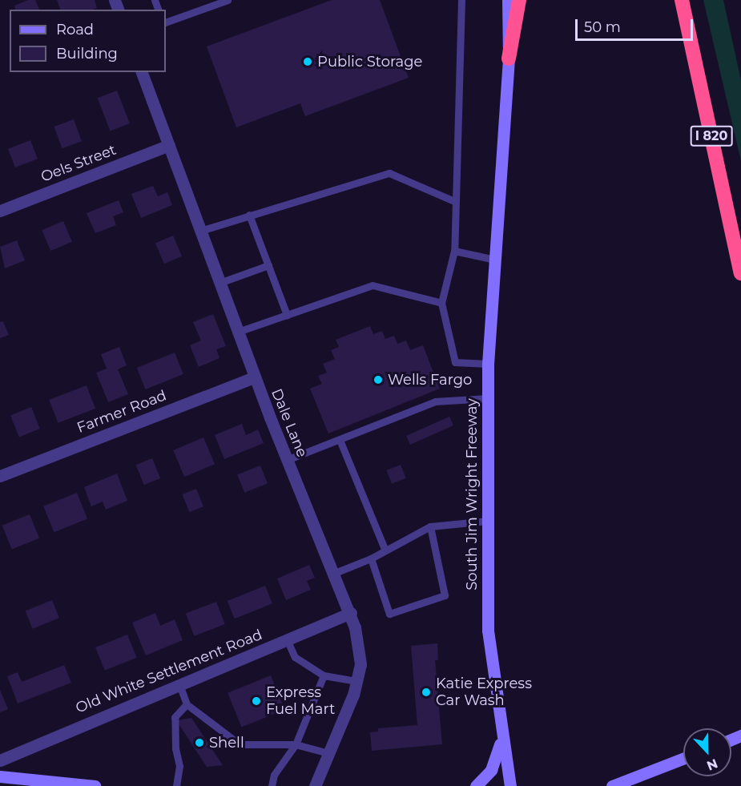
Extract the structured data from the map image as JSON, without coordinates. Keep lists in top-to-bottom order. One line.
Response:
{"streets":{"highway":["I 820"],"main road":["South Jim Wright Freeway"],"street":["Oels Street","Farmer Road","Dale Lane","Old White Settlement Road"]},"crossings":[["Oels Street","Dale Lane"],["Farmer Road","Dale Lane"],["Dale Lane","Old White Settlement Road"]],"places":["Public Storage","Wells Fargo","Katie Express Car Wash","Express Fuel Mart","Shell"],"legend":["Road","Building"],"scale_bar":"50 m","north":"bottom"}
